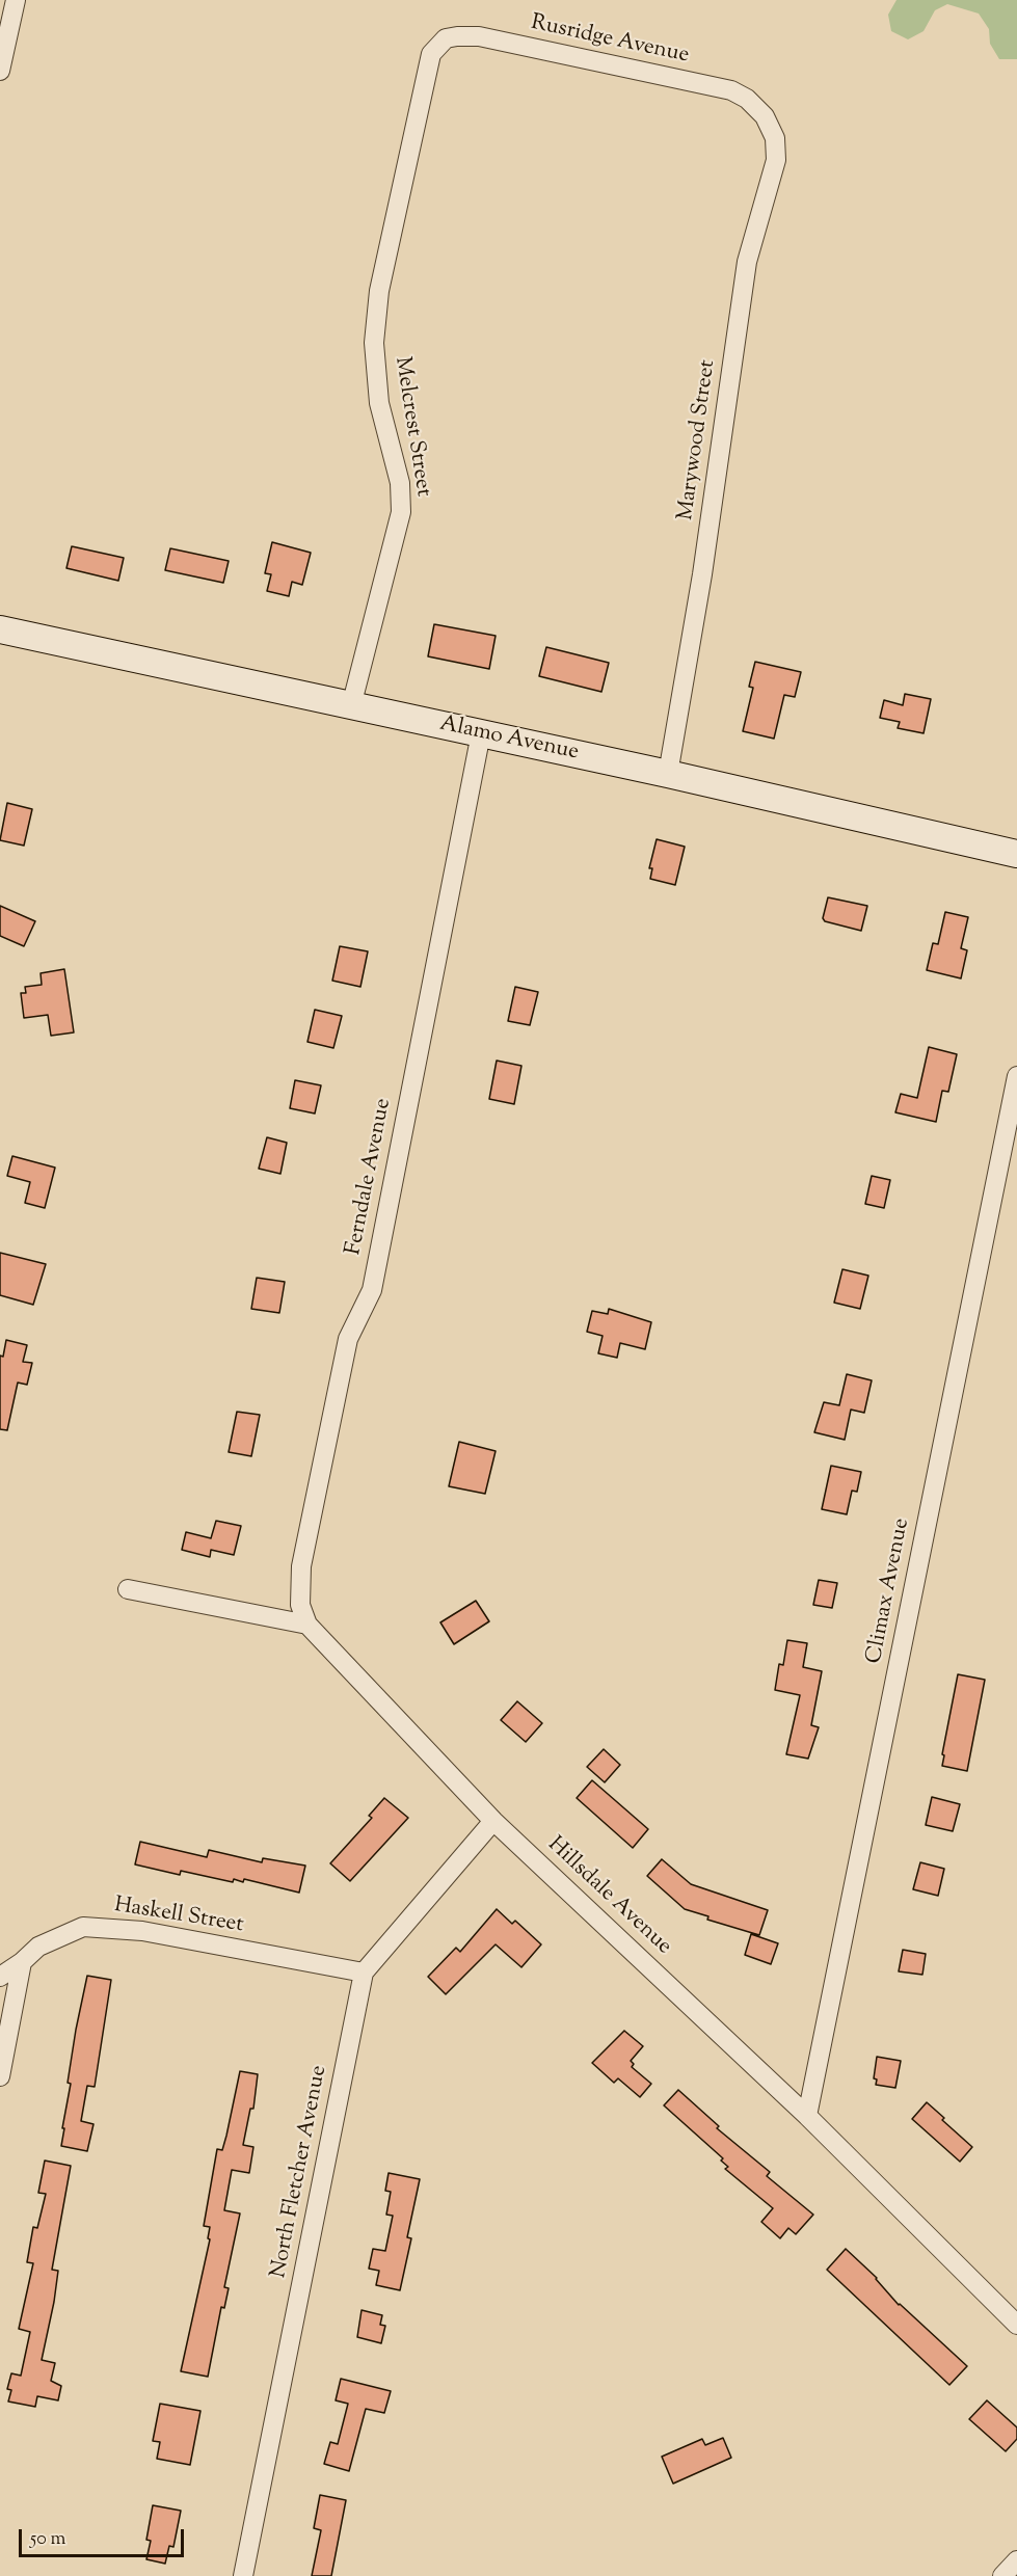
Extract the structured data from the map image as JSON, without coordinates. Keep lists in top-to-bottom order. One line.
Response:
{"streets":{"street":["Rusridge Avenue","Melcrest Street","Marywood Street","Alamo Avenue","Ferndale Avenue","Climax Avenue","Hillsdale Avenue","Haskell Street","North Fletcher Avenue"]},"crossings":[["Rusridge Avenue","Melcrest Street"],["Rusridge Avenue","Marywood Street"],["Melcrest Street","Alamo Avenue"],["Marywood Street","Alamo Avenue"],["Alamo Avenue","Ferndale Avenue"],["Ferndale Avenue","Hillsdale Avenue"],["Climax Avenue","Hillsdale Avenue"],["Hillsdale Avenue","North Fletcher Avenue"],["Haskell Street","North Fletcher Avenue"]],"scale_bar":"50 m"}
